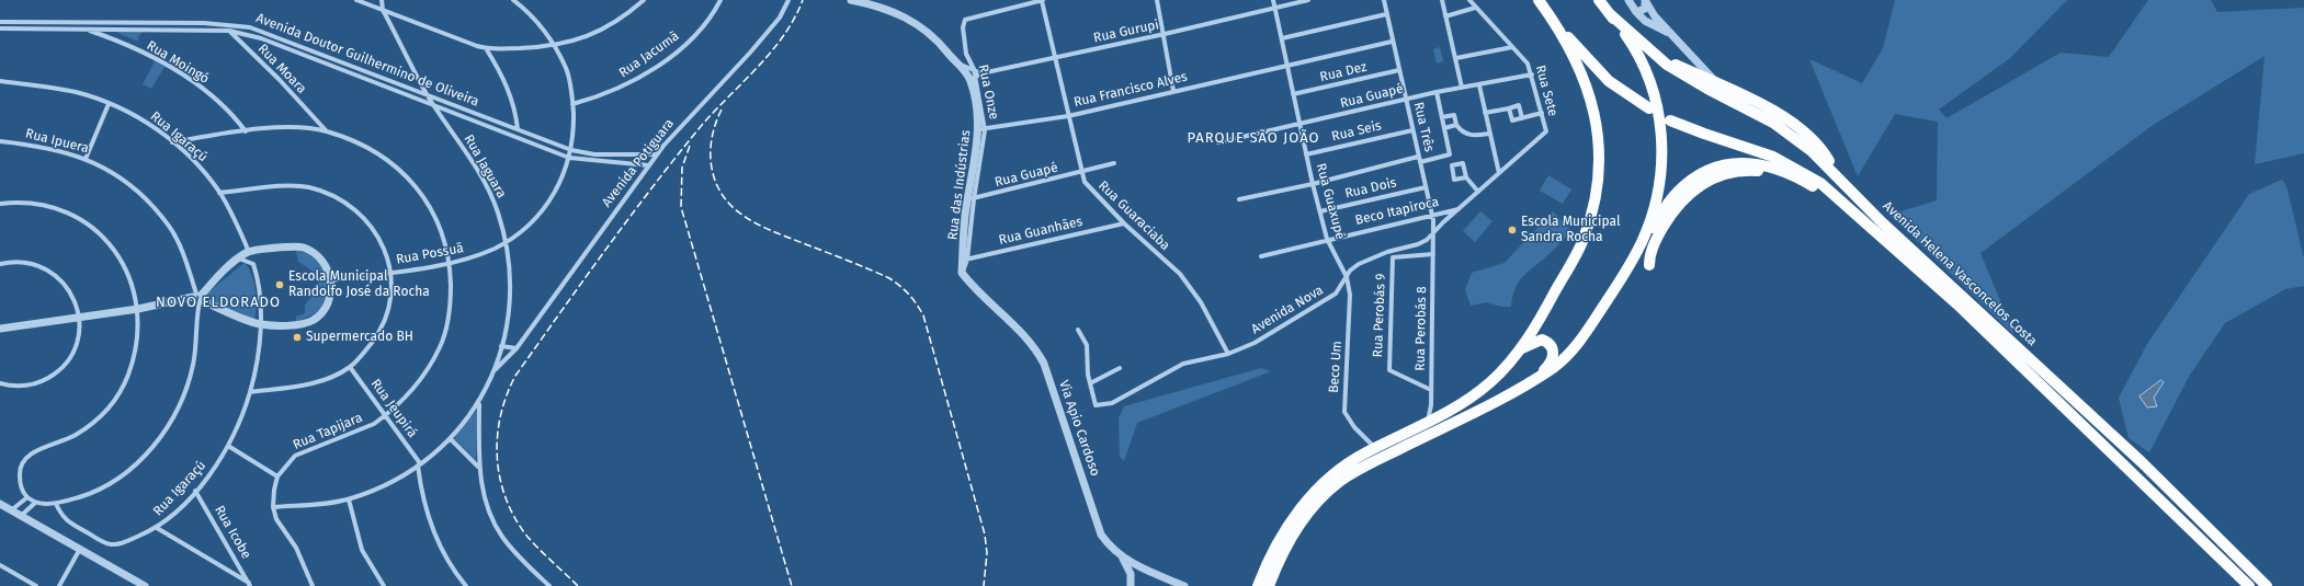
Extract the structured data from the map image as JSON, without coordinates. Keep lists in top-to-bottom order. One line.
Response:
{"streets":{"highway":["Avenida Helena Vasconcelos Costa"],"street":["Rua Gurupi","Rua Jacumã","Avenida Doutor Guilhermino de Oliveira","Rua Moingó","Rua Moara","Rua Dez","Rua Francisco Alves","Rua Sete","Rua Onze","Rua Guapé","Rua Três","Rua Seis","Rua Igaraçú","Rua Ipuera","Avenida Potiguara","Rua Jaguara","Rua das Indústrias","Rua Dois","Rua Guaxupé","Beco Itapiroca","Rua Guaraciaba","Rua Guanhães","Rua Possuã","Avenida Nova","Rua Perobás 9","Rua Perobás 8","Beco Um","Rua Jeupirá","Via Apio Cardoso","Rua Tapijara","Rua Icobe"]},"crossings":[["Rua Gurupi","Rua Onze"],["Rua Gurupi","Rua das Indústrias"],["Rua Gurupi","Rua Guaxupé"],["Rua Gurupi","Rua Guaraciaba"],["Rua Jacumã","Rua Possuã"],["Avenida Doutor Guilhermino de Oliveira","Rua Moingó"],["Avenida Doutor Guilhermino de Oliveira","Rua Moara"],["Avenida Doutor Guilhermino de Oliveira","Avenida Potiguara"],["Avenida Doutor Guilhermino de Oliveira","Rua Jaguara"],["Avenida Doutor Guilhermino de Oliveira","Rua Possuã"],["Rua Moingó","Rua Tapijara"],["Rua Moara","Rua Tapijara"],["Rua Dez","Rua Três"],["Rua Dez","Rua Guaxupé"],["Rua Francisco Alves","Rua Três"],["Rua Francisco Alves","Rua das Indústrias"],["Rua Francisco Alves","Rua Guaxupé"],["Rua Francisco Alves","Rua Guaraciaba"],["Rua Sete","Rua Guapé"],["Rua Sete","Avenida Nova"],["Rua Onze","Rua das Indústrias"],["Rua Onze","Rua Guaraciaba"],["Rua Guapé","Rua Três"],["Rua Guapé","Rua das Indústrias"],["Rua Guapé","Rua Guaxupé"],["Rua Guapé","Rua Guaraciaba"],["Rua Três","Rua Seis"],["Rua Três","Rua Dois"],["Rua Três","Beco Itapiroca"],["Rua Três","Avenida Nova"],["Rua Três","Rua Perobás 8"],["Rua Seis","Rua Guaxupé"],["Rua Igaraçú","Rua Ipuera"],["Rua Igaraçú","Rua Tapijara"],["Rua Igaraçú","Rua Icobe"],["Avenida Potiguara","Rua Jaguara"],["Rua Jaguara","Rua Possuã"],["Rua Jaguara","Rua Jeupirá"],["Rua das Indústrias","Rua Guanhães"],["Rua das Indústrias","Via Apio Cardoso"],["Rua Dois","Rua Guaxupé"],["Rua Guaxupé","Beco Itapiroca"],["Rua Guaxupé","Avenida Nova"],["Rua Guaxupé","Beco Um"],["Beco Itapiroca","Avenida Nova"],["Rua Guaraciaba","Rua Guanhães"],["Rua Guaraciaba","Avenida Nova"],["Rua Guanhães","Via Apio Cardoso"],["Rua Possuã","Rua Tapijara"],["Avenida Nova","Rua Perobás 8"],["Avenida Nova","Beco Um"],["Rua Perobás 9","Rua Perobás 8"],["Rua Jeupirá","Rua Tapijara"]],"districts":["PARQUE SÃO JOÃO","NOVO ELDORADO"],"places":["Escola Municipal Sandra Rocha","Escola Municipal Randolfo José da Rocha","Supermercado BH"]}
